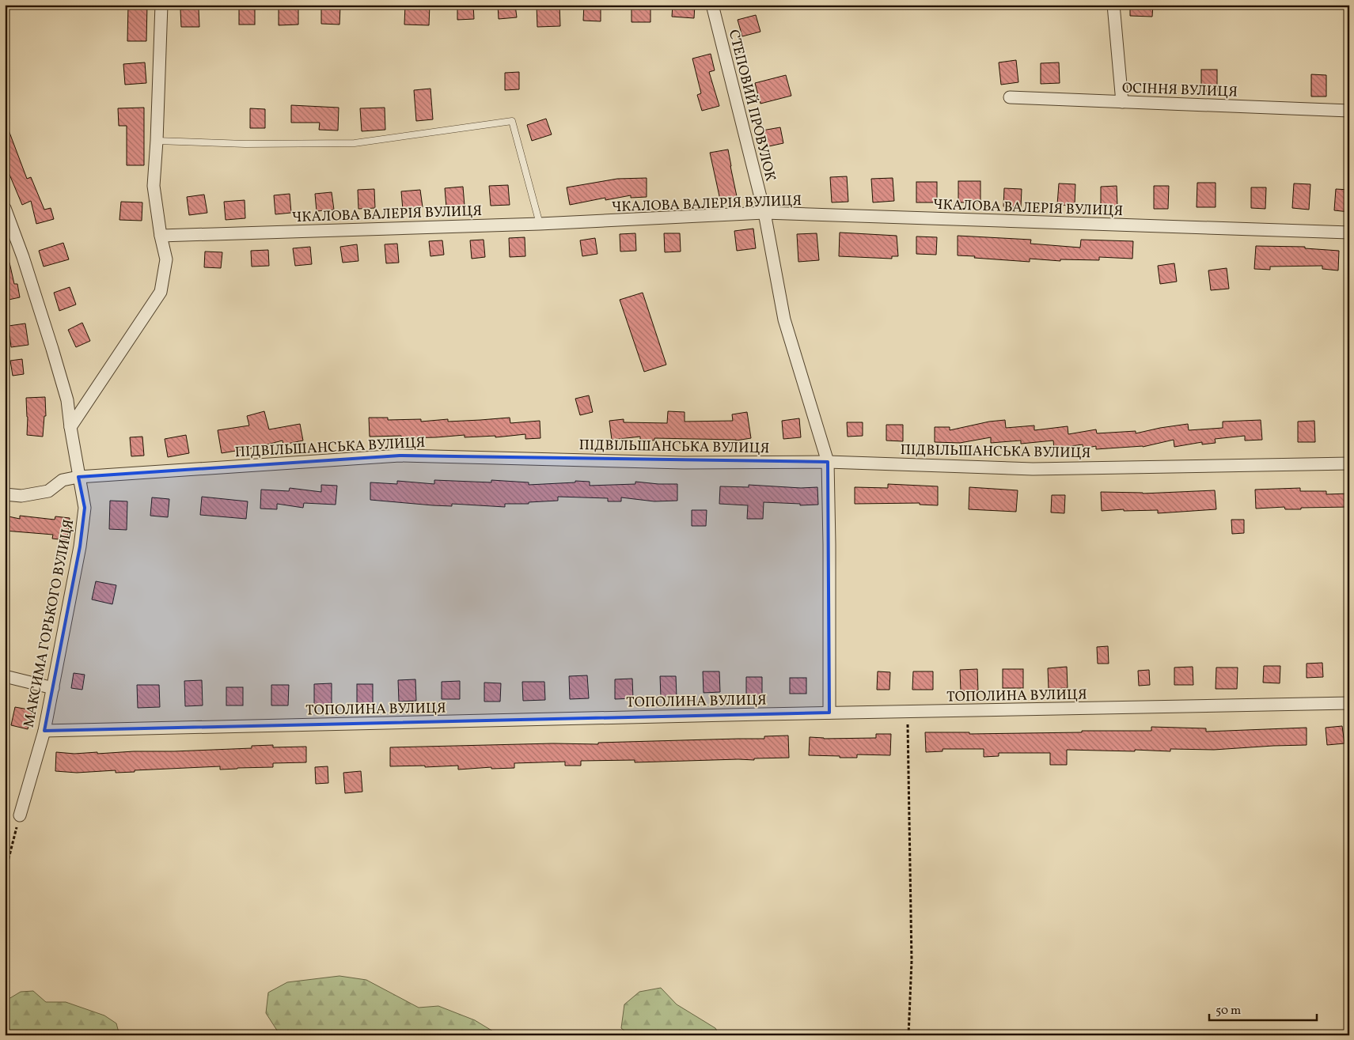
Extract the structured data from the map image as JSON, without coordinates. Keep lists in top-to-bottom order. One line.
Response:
{"streets":{"street":["ОСІННЯ ВУЛИЦЯ","СТЕПОВИЙ ПРОВУЛОК","ЧКАЛОВА ВАЛЕРІЯ ВУЛИЦЯ","ПІДВІЛЬШАНСЬКА ВУЛИЦЯ","МАКСИМА ГОРЬКОГО ВУЛИЦЯ","ТОПОЛИНА ВУЛИЦЯ"]},"crossings":[["СТЕПОВИЙ ПРОВУЛОК","ЧКАЛОВА ВАЛЕРІЯ ВУЛИЦЯ"],["СТЕПОВИЙ ПРОВУЛОК","ПІДВІЛЬШАНСЬКА ВУЛИЦЯ"],["СТЕПОВИЙ ПРОВУЛОК","ТОПОЛИНА ВУЛИЦЯ"],["ПІДВІЛЬШАНСЬКА ВУЛИЦЯ","МАКСИМА ГОРЬКОГО ВУЛИЦЯ"],["МАКСИМА ГОРЬКОГО ВУЛИЦЯ","ТОПОЛИНА ВУЛИЦЯ"]],"scale_bar":"50 m"}
